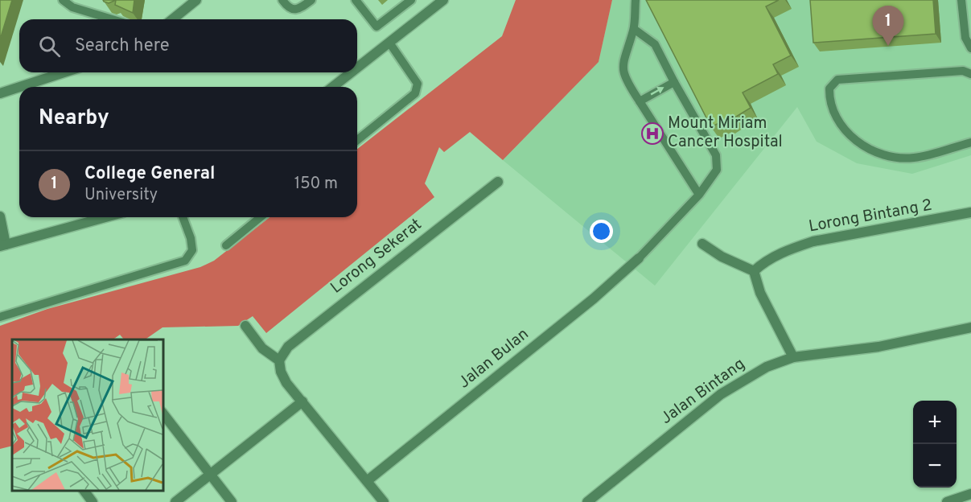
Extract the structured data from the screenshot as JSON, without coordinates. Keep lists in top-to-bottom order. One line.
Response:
{"streets":{"street":["Lorong Bintang 2","Lorong Sekerat","Jalan Bulan","Jalan Bintang"]},"places":{"hospital":["Mount Miriam Cancer Hospital"]},"page":{"pins":"1","search":"Search here","heading":"Nearby","list":[{"mark":"1","name":"College General","note":"University","value":"150 m"}],"map_buttons":["+","−"]}}
